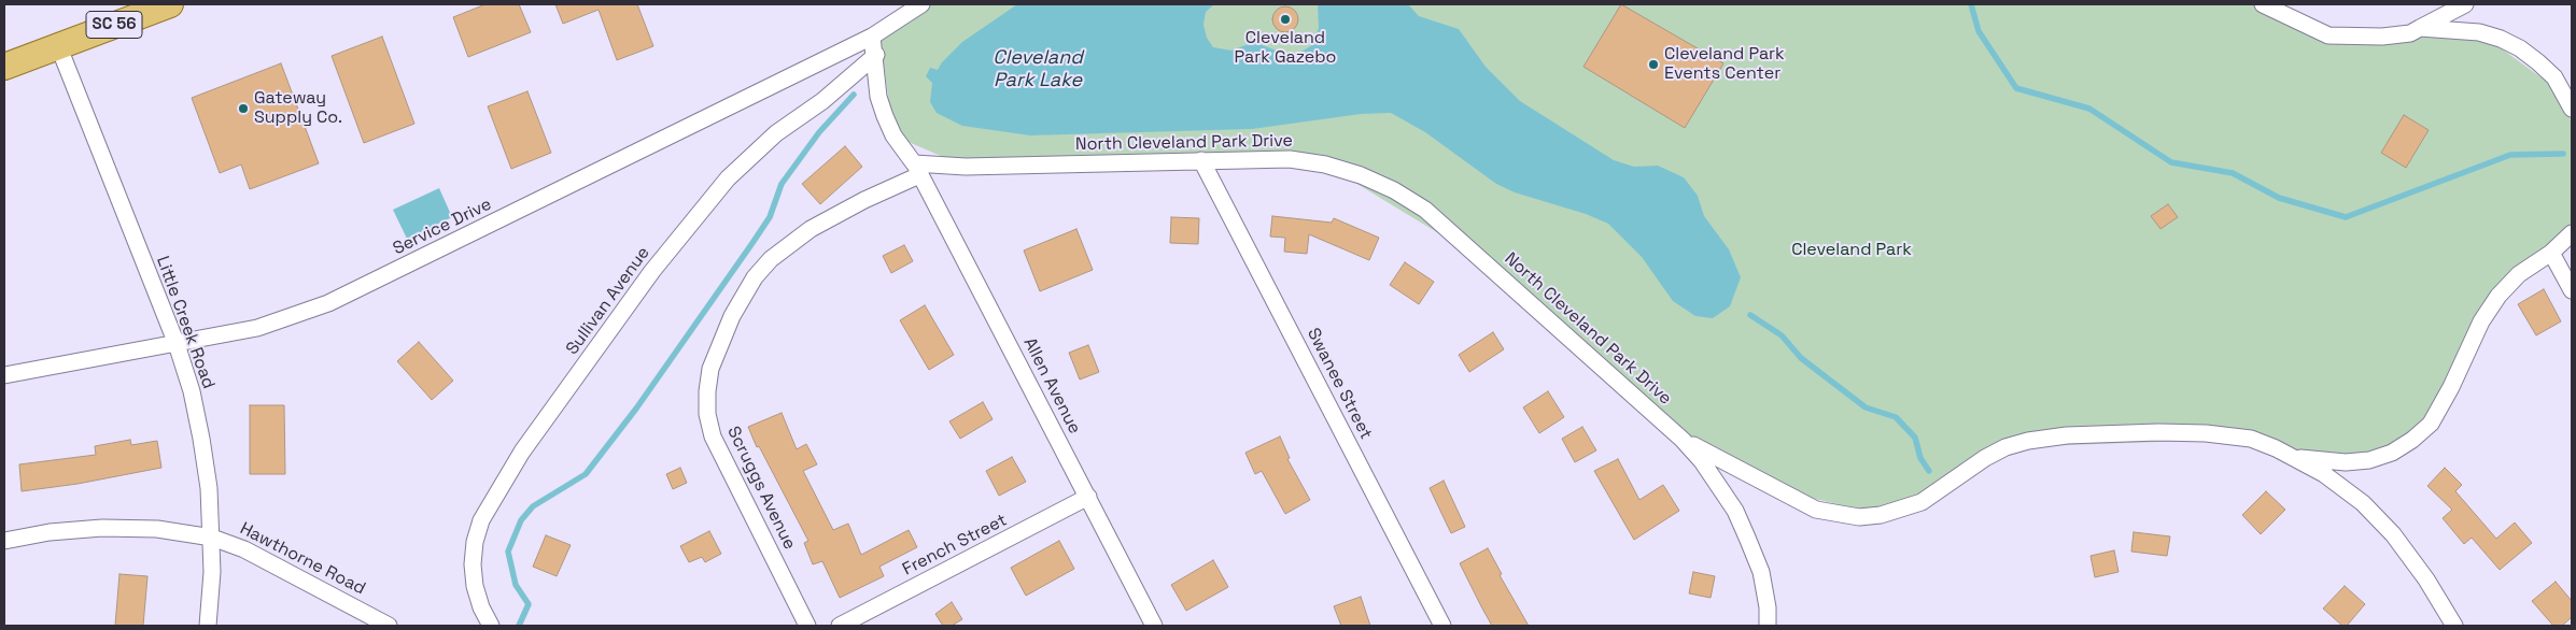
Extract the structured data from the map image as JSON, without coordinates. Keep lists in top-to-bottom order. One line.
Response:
{"streets":{"main road":["SC 56"],"street":["North Cleveland Park Drive","Service Drive","Sullivan Avenue","Little Creek Road","Swanee Street","Allen Avenue","Scruggs Avenue","French Street","Hawthorne Road"]},"crossings":[["SC 56","Little Creek Road"],["North Cleveland Park Drive","Swanee Street"],["North Cleveland Park Drive","Allen Avenue"],["North Cleveland Park Drive","Scruggs Avenue"],["Service Drive","Little Creek Road"],["Little Creek Road","Hawthorne Road"],["Allen Avenue","Scruggs Avenue"],["Allen Avenue","French Street"]],"water":["Cleveland Park Lake"],"parks":["Cleveland Park"],"places":["Cleveland Park Gazebo","Cleveland Park Events Center","Gateway Supply Co."]}
